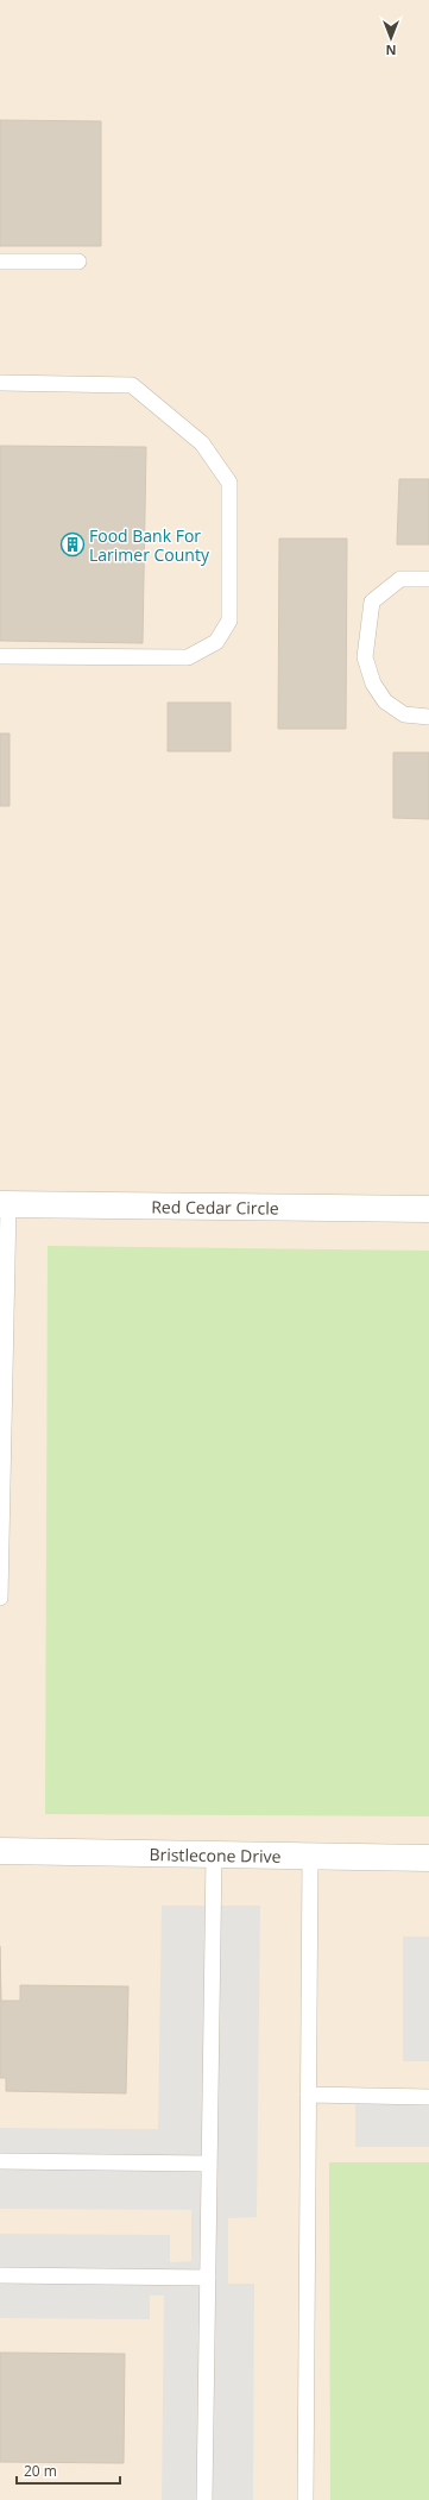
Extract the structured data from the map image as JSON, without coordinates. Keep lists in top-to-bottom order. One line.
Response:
{"streets":{"street":["Red Cedar Circle","Bristlecone Drive"]},"places":{"building":["Food Bank For Larimer County"]},"scale_bar":"20 m","north":"bottom"}
